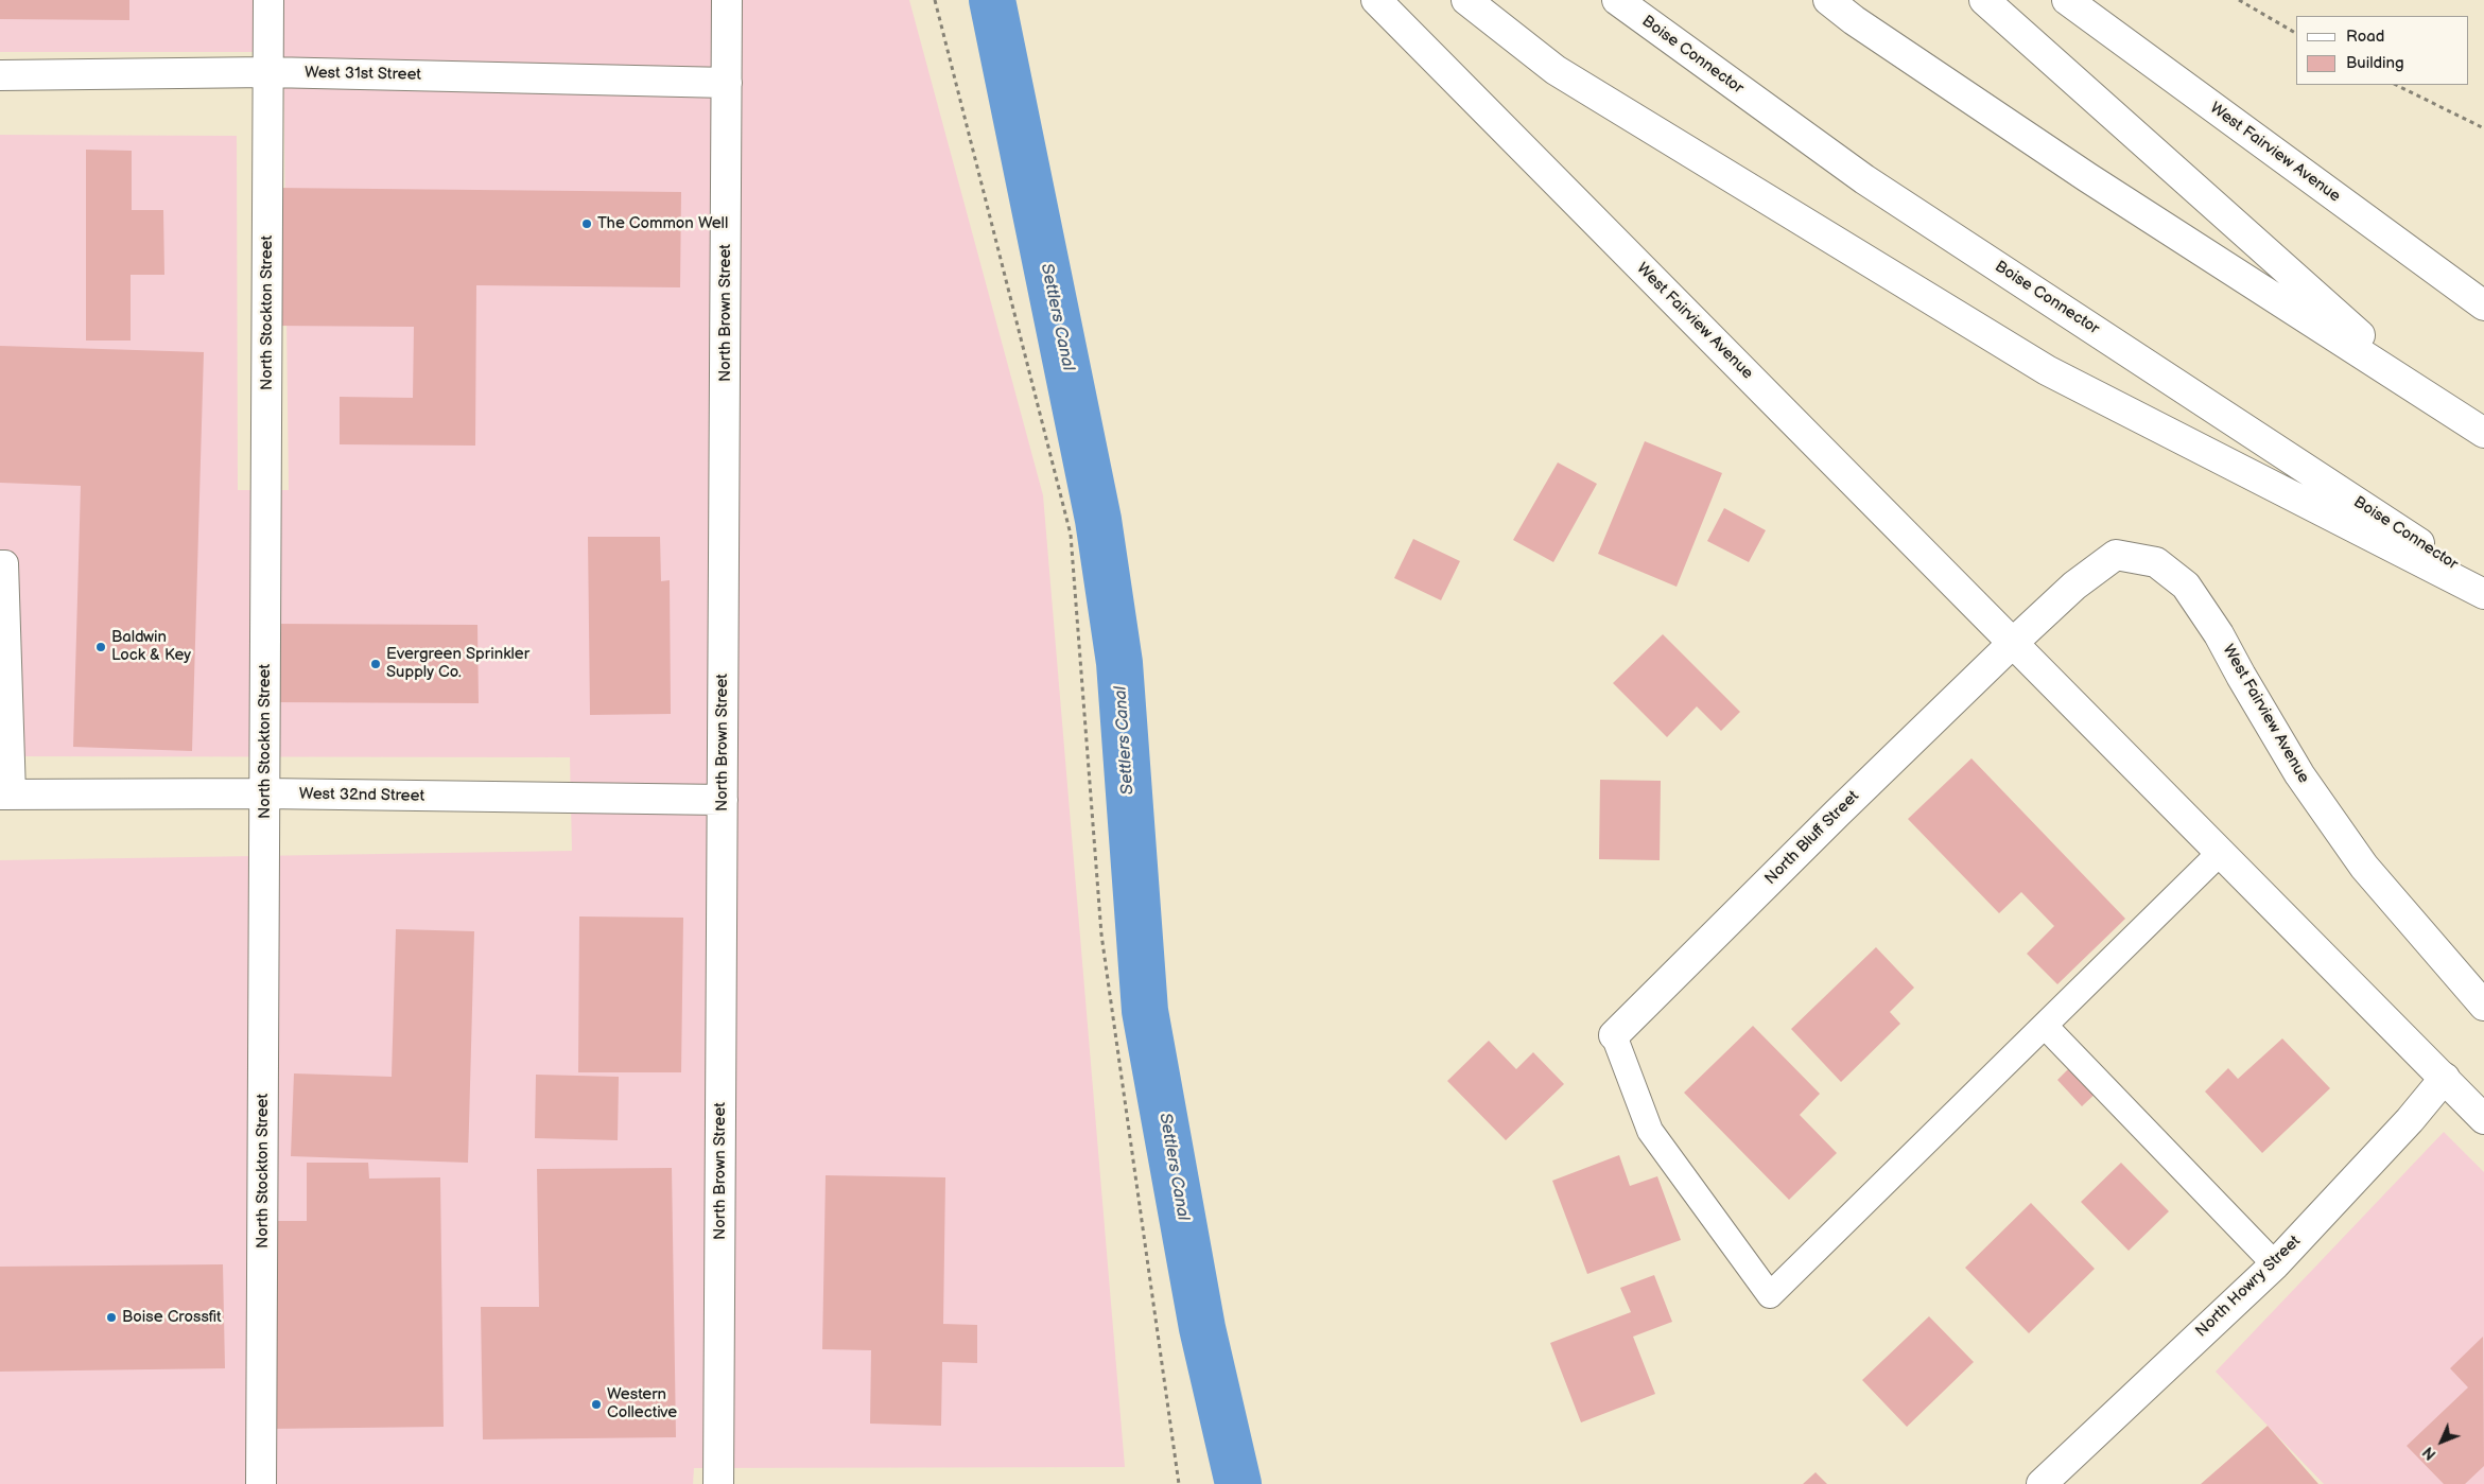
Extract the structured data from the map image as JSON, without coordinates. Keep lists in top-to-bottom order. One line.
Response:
{"streets":{"main road":["Boise Connector","West 31st Street","West Fairview Avenue","North Stockton Street","North Brown Street","West 32nd Street","North Bluff Street","North Howry Street"]},"crossings":[["West 31st Street","North Stockton Street"],["West 31st Street","North Brown Street"],["West Fairview Avenue","North Bluff Street"],["West Fairview Avenue","North Howry Street"],["North Stockton Street","West 32nd Street"],["North Brown Street","West 32nd Street"]],"water":["Settlers Canal"],"places":["The Common Well","Baldwin Lock & Key","Evergreen Sprinkler Supply Co.","Boise Crossfit","Western Collective"],"legend":["Road","Building"],"north":"bottom left"}
